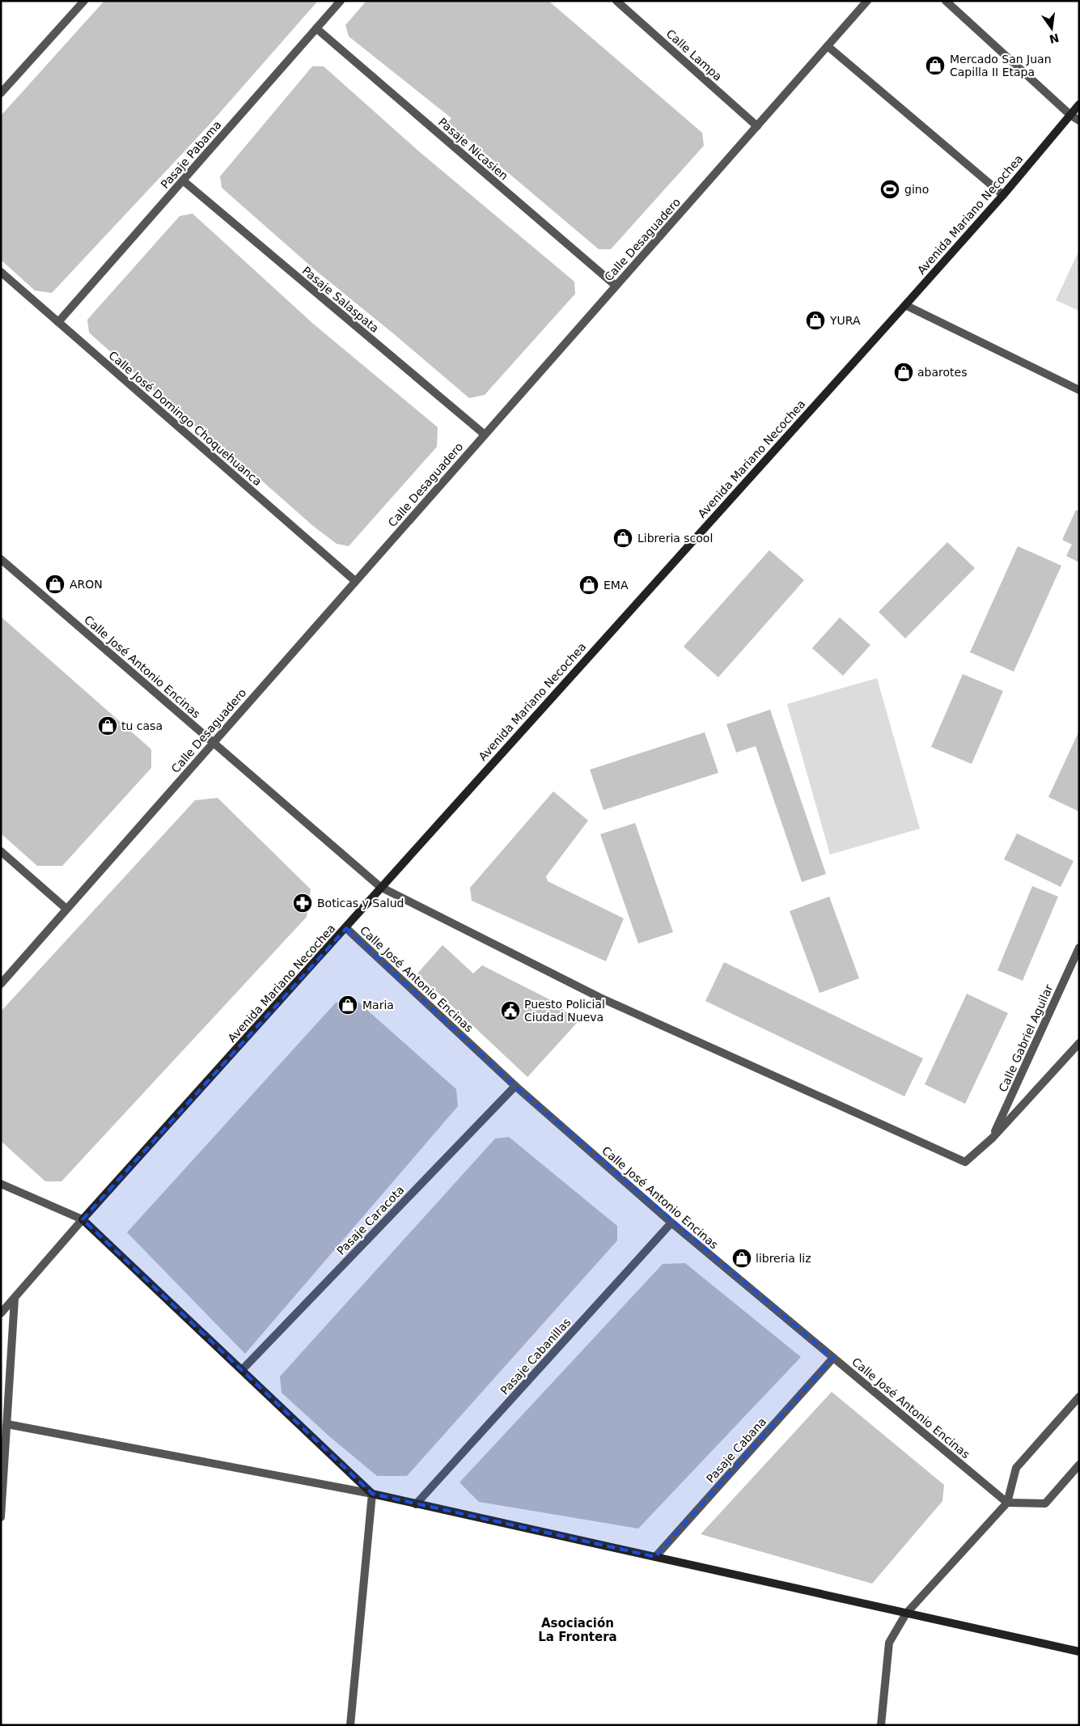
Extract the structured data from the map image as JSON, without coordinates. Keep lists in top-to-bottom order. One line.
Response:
{"streets":{"main road":["Avenida Mariano Necochea"],"street":["Calle Lampa","Pasaje Nicasien","Pasaje Pabama","Calle Desaguadero","Pasaje Salaspata","Calle José Domingo Choquehuanca","Calle José Antonio Encinas","Calle Gabriel Aguilar","Pasaje Caracota","Pasaje Cabanillas","Pasaje Cabana"]},"crossings":[["Calle Lampa","Calle Desaguadero"],["Pasaje Nicasien","Pasaje Pabama"],["Pasaje Nicasien","Calle Desaguadero"],["Pasaje Pabama","Pasaje Salaspata"],["Pasaje Pabama","Calle José Domingo Choquehuanca"],["Avenida Mariano Necochea","Calle José Antonio Encinas"],["Calle Desaguadero","Pasaje Salaspata"],["Calle Desaguadero","Calle José Domingo Choquehuanca"],["Calle Desaguadero","Calle José Antonio Encinas"],["Calle José Antonio Encinas","Calle Gabriel Aguilar"],["Calle José Antonio Encinas","Pasaje Caracota"],["Calle José Antonio Encinas","Pasaje Cabanillas"],["Calle José Antonio Encinas","Pasaje Cabana"]],"districts":["Asociación La Frontera"],"places":{"shop":["Mercado San Juan Capilla II Etapa","YURA","abarotes","Libreria scool","ARON","EMA","tu casa","Maria","libreria liz"],"sports":["gino"],"pharmacy":["Boticas y Salud"],"public building":["Puesto Policial Ciudad Nueva"]},"north":"bottom"}
